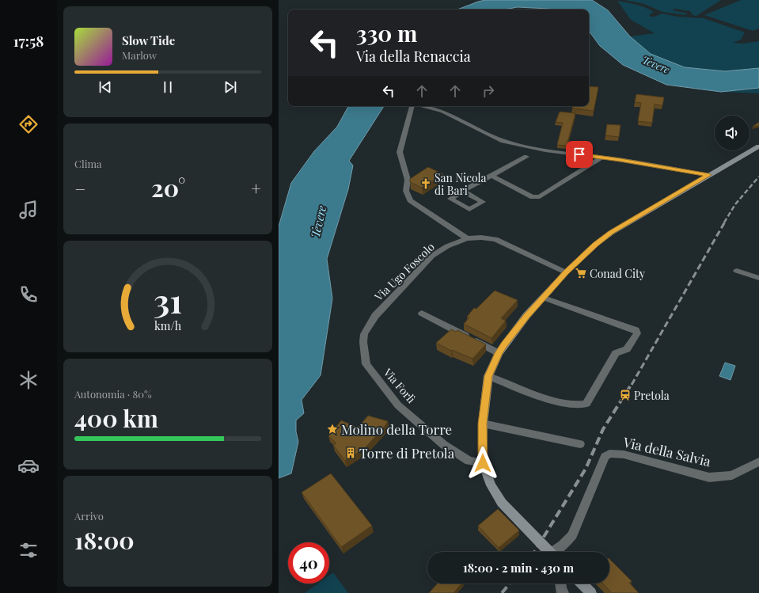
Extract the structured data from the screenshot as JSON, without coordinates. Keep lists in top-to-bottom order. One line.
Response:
{"streets":{"street":["Via Ugo Foscolo","Via Forlì","Via della Salvia"]},"crossings":[["Via Ugo Foscolo","Via Forlì"]],"water":["Tevere"],"places":{"church":["San Nicola di Bari"],"supermarket":["Conad City"],"station":["Pretola"],"place":["Molino della Torre"],"building":["Torre di Pretola"]},"page":{"tabs":"17:58","turn":["330 m","Via della Renaccia"],"song":["Slow Tide","Marlow"],"tile":["Clima",["Autonomia · 80%","400 km"],["Arrivo","18:00"]],"heat":["−","20°","+"],"limit":"40","trip":"18:00 · 2 min · 430 m","gauge":["31","km/h"]}}
